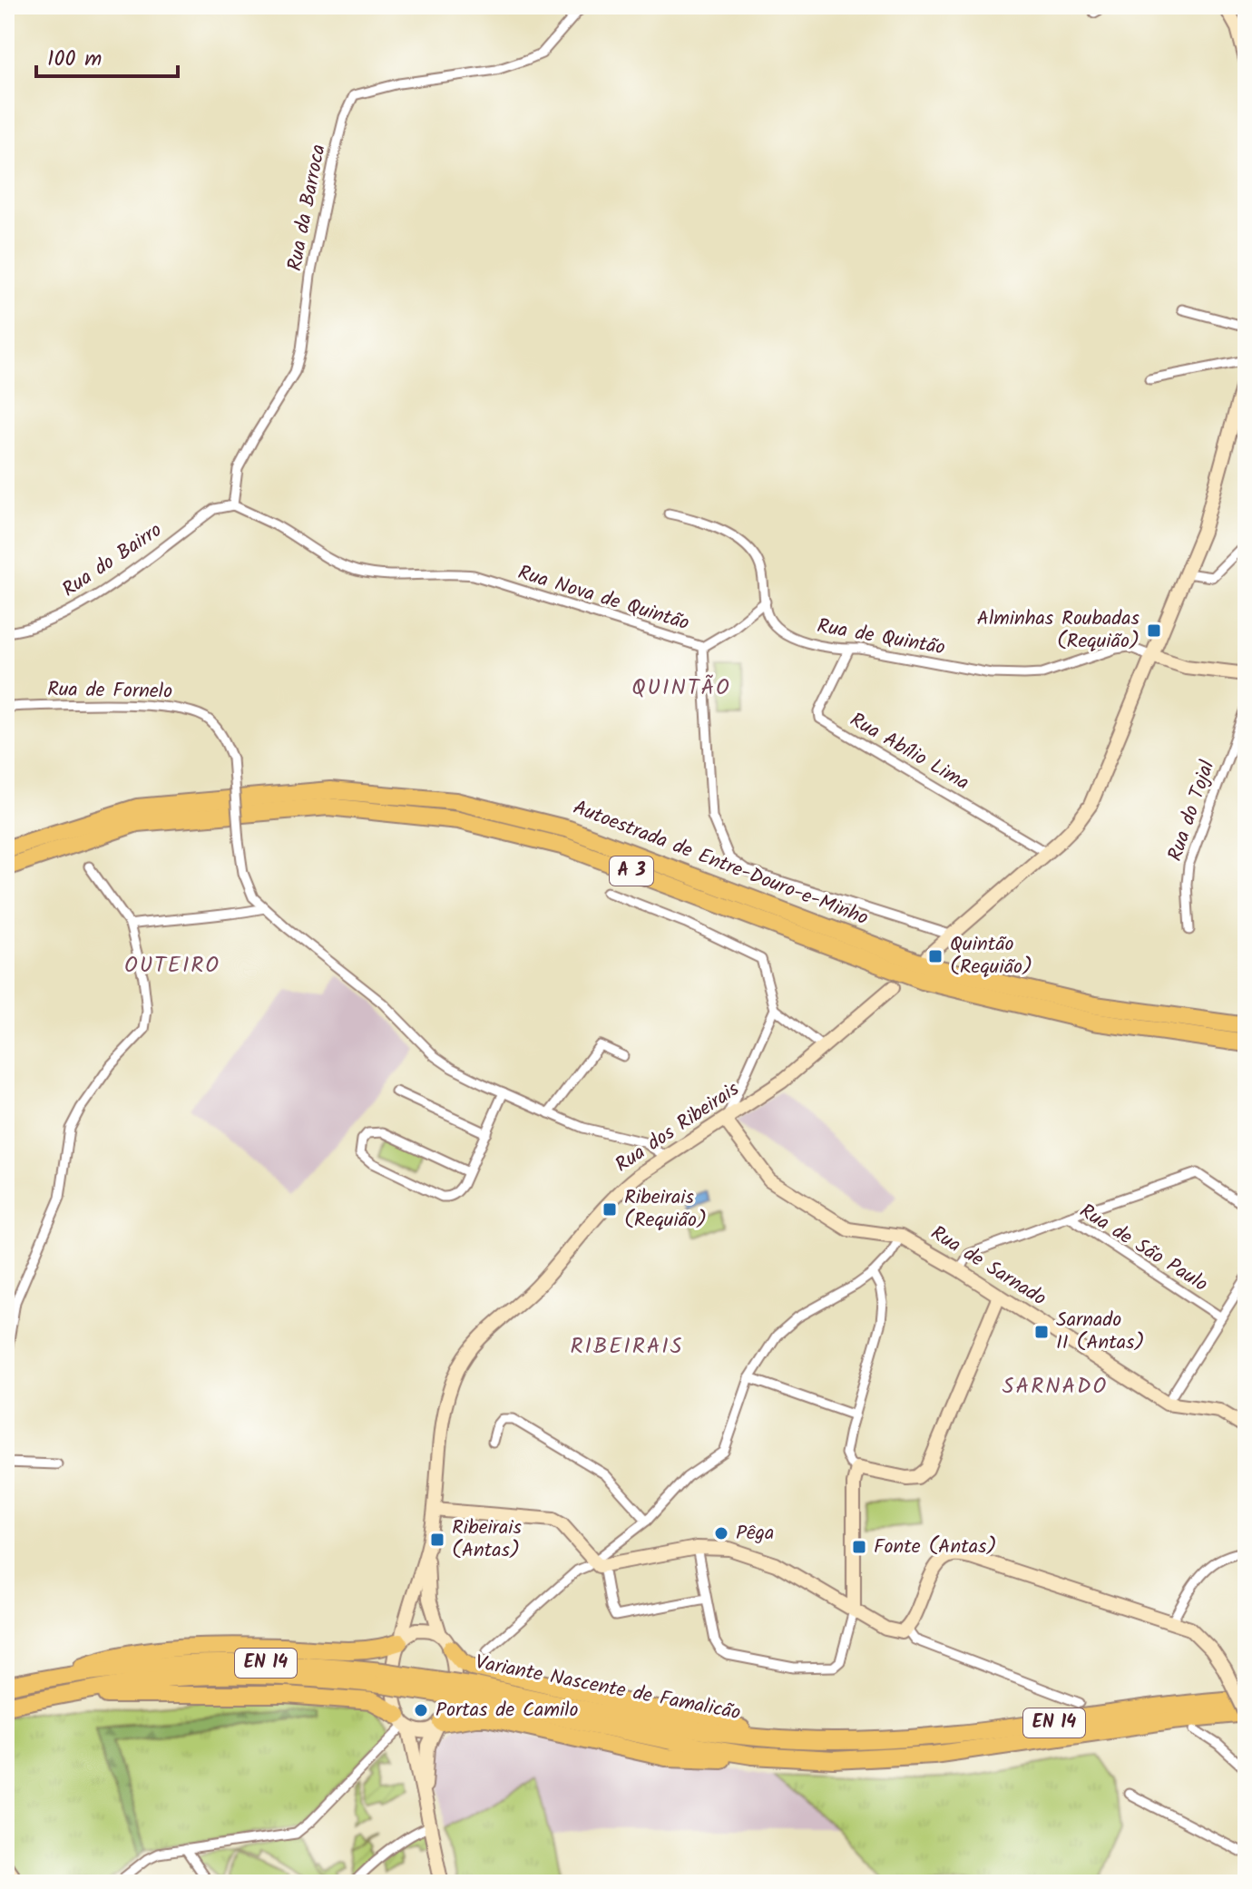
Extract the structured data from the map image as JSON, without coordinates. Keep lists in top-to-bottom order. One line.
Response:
{"streets":{"highway":["Autoestrada de Entre-Douro-e-Minho","A 3","EN 14","Variante Nascente de Famalicão"],"main road":["Rua dos Ribeirais","Rua de Sarnado"],"street":["Rua da Barroca","Rua do Bairro","Rua Nova de Quintão","Rua de Quintão","Rua de Fornelo","Rua Abílio Lima","Rua do Tojal","Rua de São Paulo"]},"crossings":[["Rua da Barroca","Rua do Bairro"],["Rua da Barroca","Rua Nova de Quintão"],["Rua do Bairro","Rua Nova de Quintão"],["Rua de Quintão","Rua Abílio Lima"],["Rua dos Ribeirais","Rua de Sarnado"],["Rua de São Paulo","Rua de Sarnado"]],"districts":["QUINTÃO","OUTEIRO","RIBEIRAIS","SARNADO"],"places":{"transit":["Alminhas Roubadas (Requião)","Quintão (Requião)","Ribeirais (Requião)","Sarnado II (Antas)","Ribeirais (Antas)","Fonte (Antas)"],"other":["Pêga","Portas de Camilo"]},"scale_bar":"100 m"}
